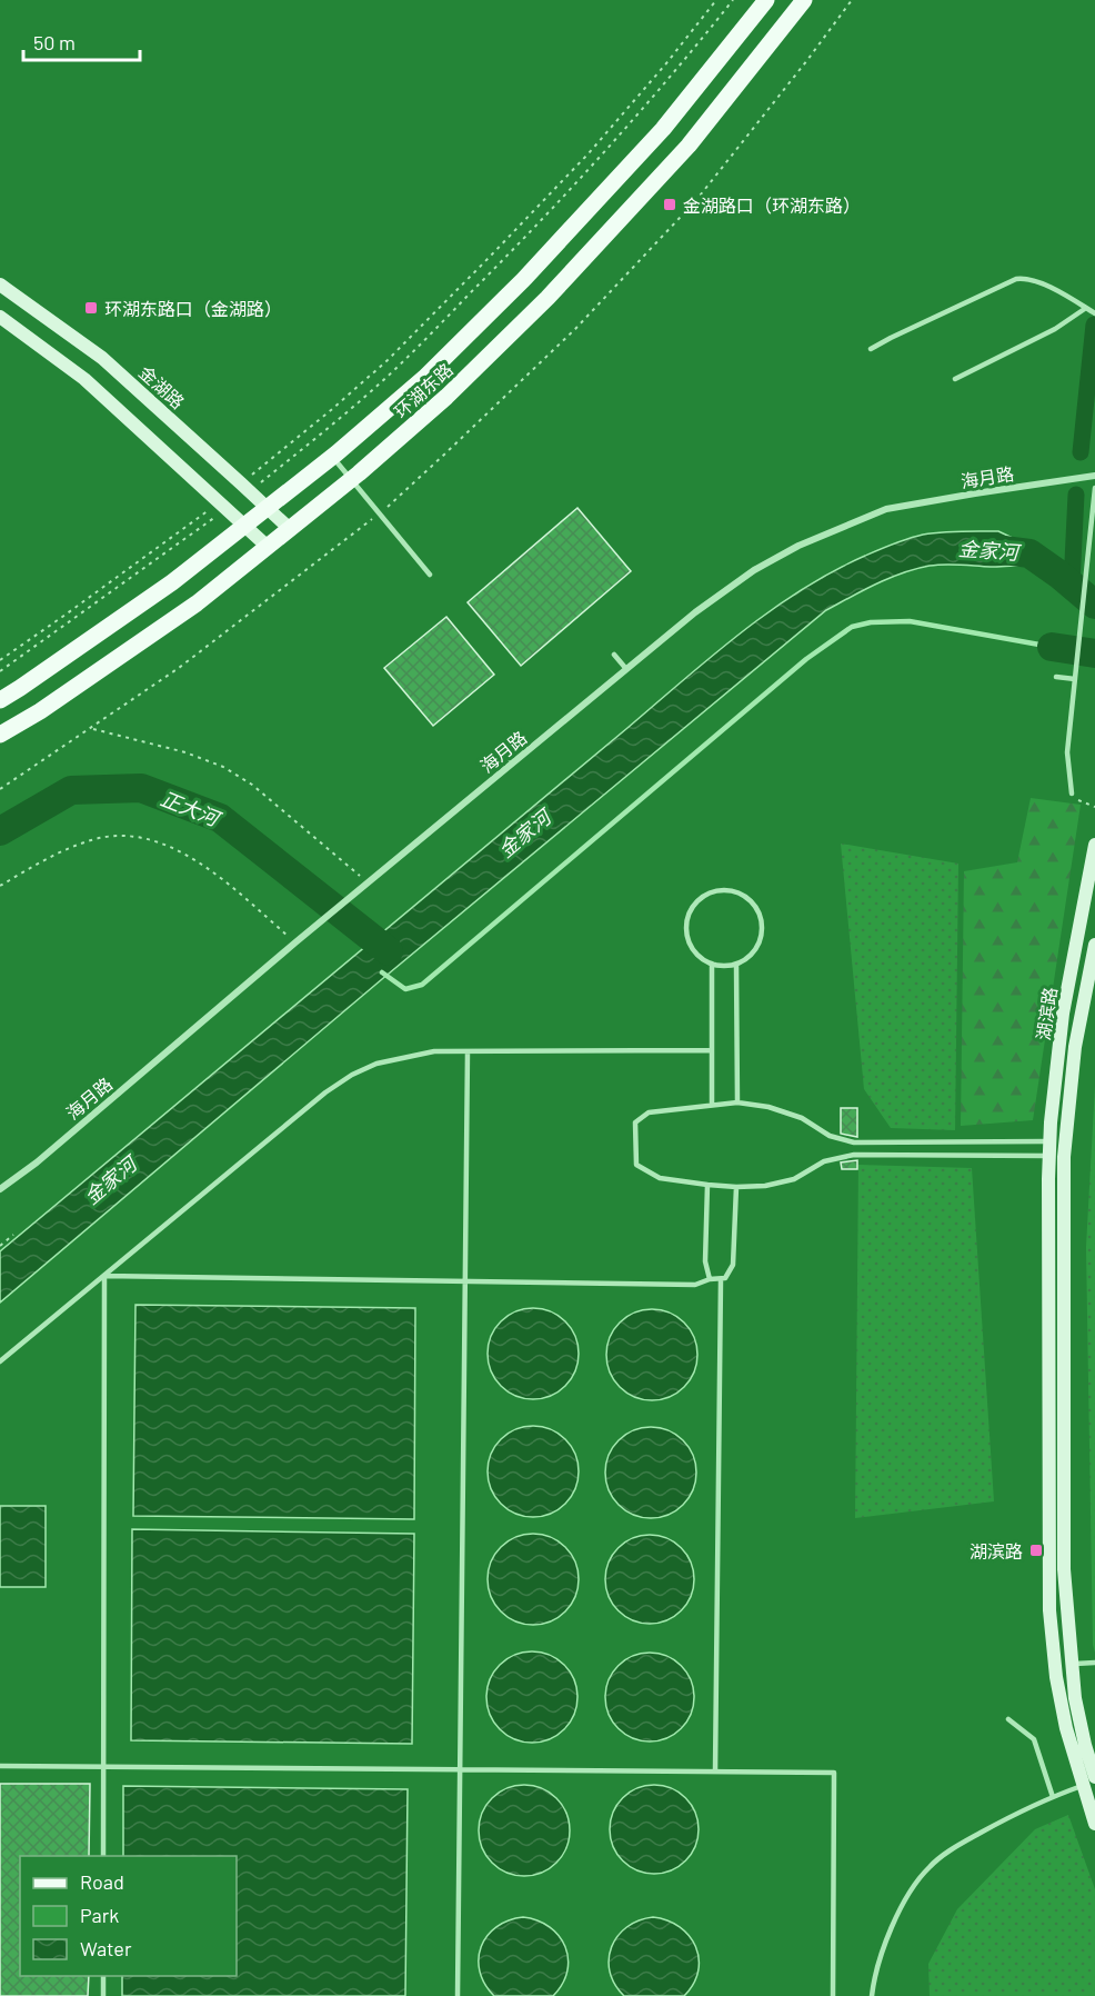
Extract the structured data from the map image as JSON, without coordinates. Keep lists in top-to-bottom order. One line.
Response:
{"streets":{"main road":["金湖路","环湖东路","湖滨路"],"street":["海月路"]},"crossings":[["金湖路","环湖东路"]],"water":["金家河","正大河"],"places":{"transit":["金湖路口（环湖东路）","环湖东路口（金湖路）","湖滨路"]},"legend":["Road","Park","Water"],"scale_bar":"50 m"}
